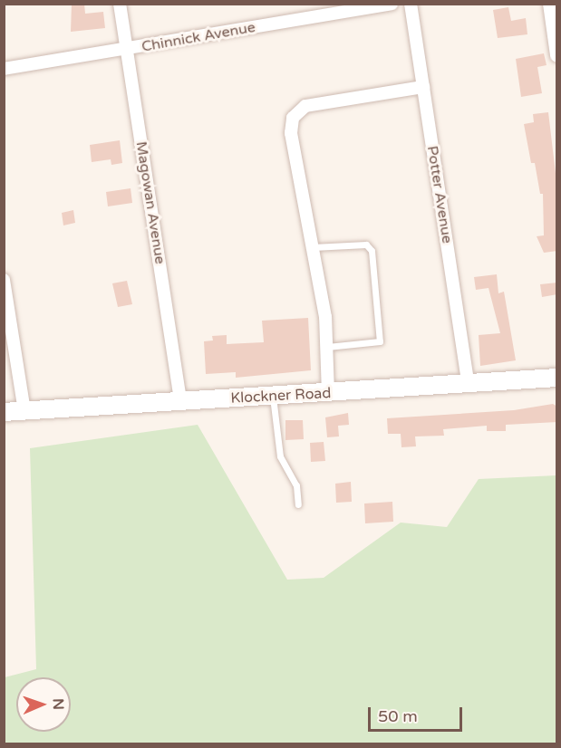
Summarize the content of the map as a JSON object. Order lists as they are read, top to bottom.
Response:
{
  "streets": {
    "main road": ["Klockner Road"],
    "street": ["Chinnick Avenue", "Potter Avenue", "Magowan Avenue"]
  },
  "crossings": [
    ["Chinnick Avenue", "Magowan Avenue"],
    ["Potter Avenue", "Klockner Road"],
    ["Magowan Avenue", "Klockner Road"]
  ],
  "scale_bar": "50 m",
  "north": "right"
}
